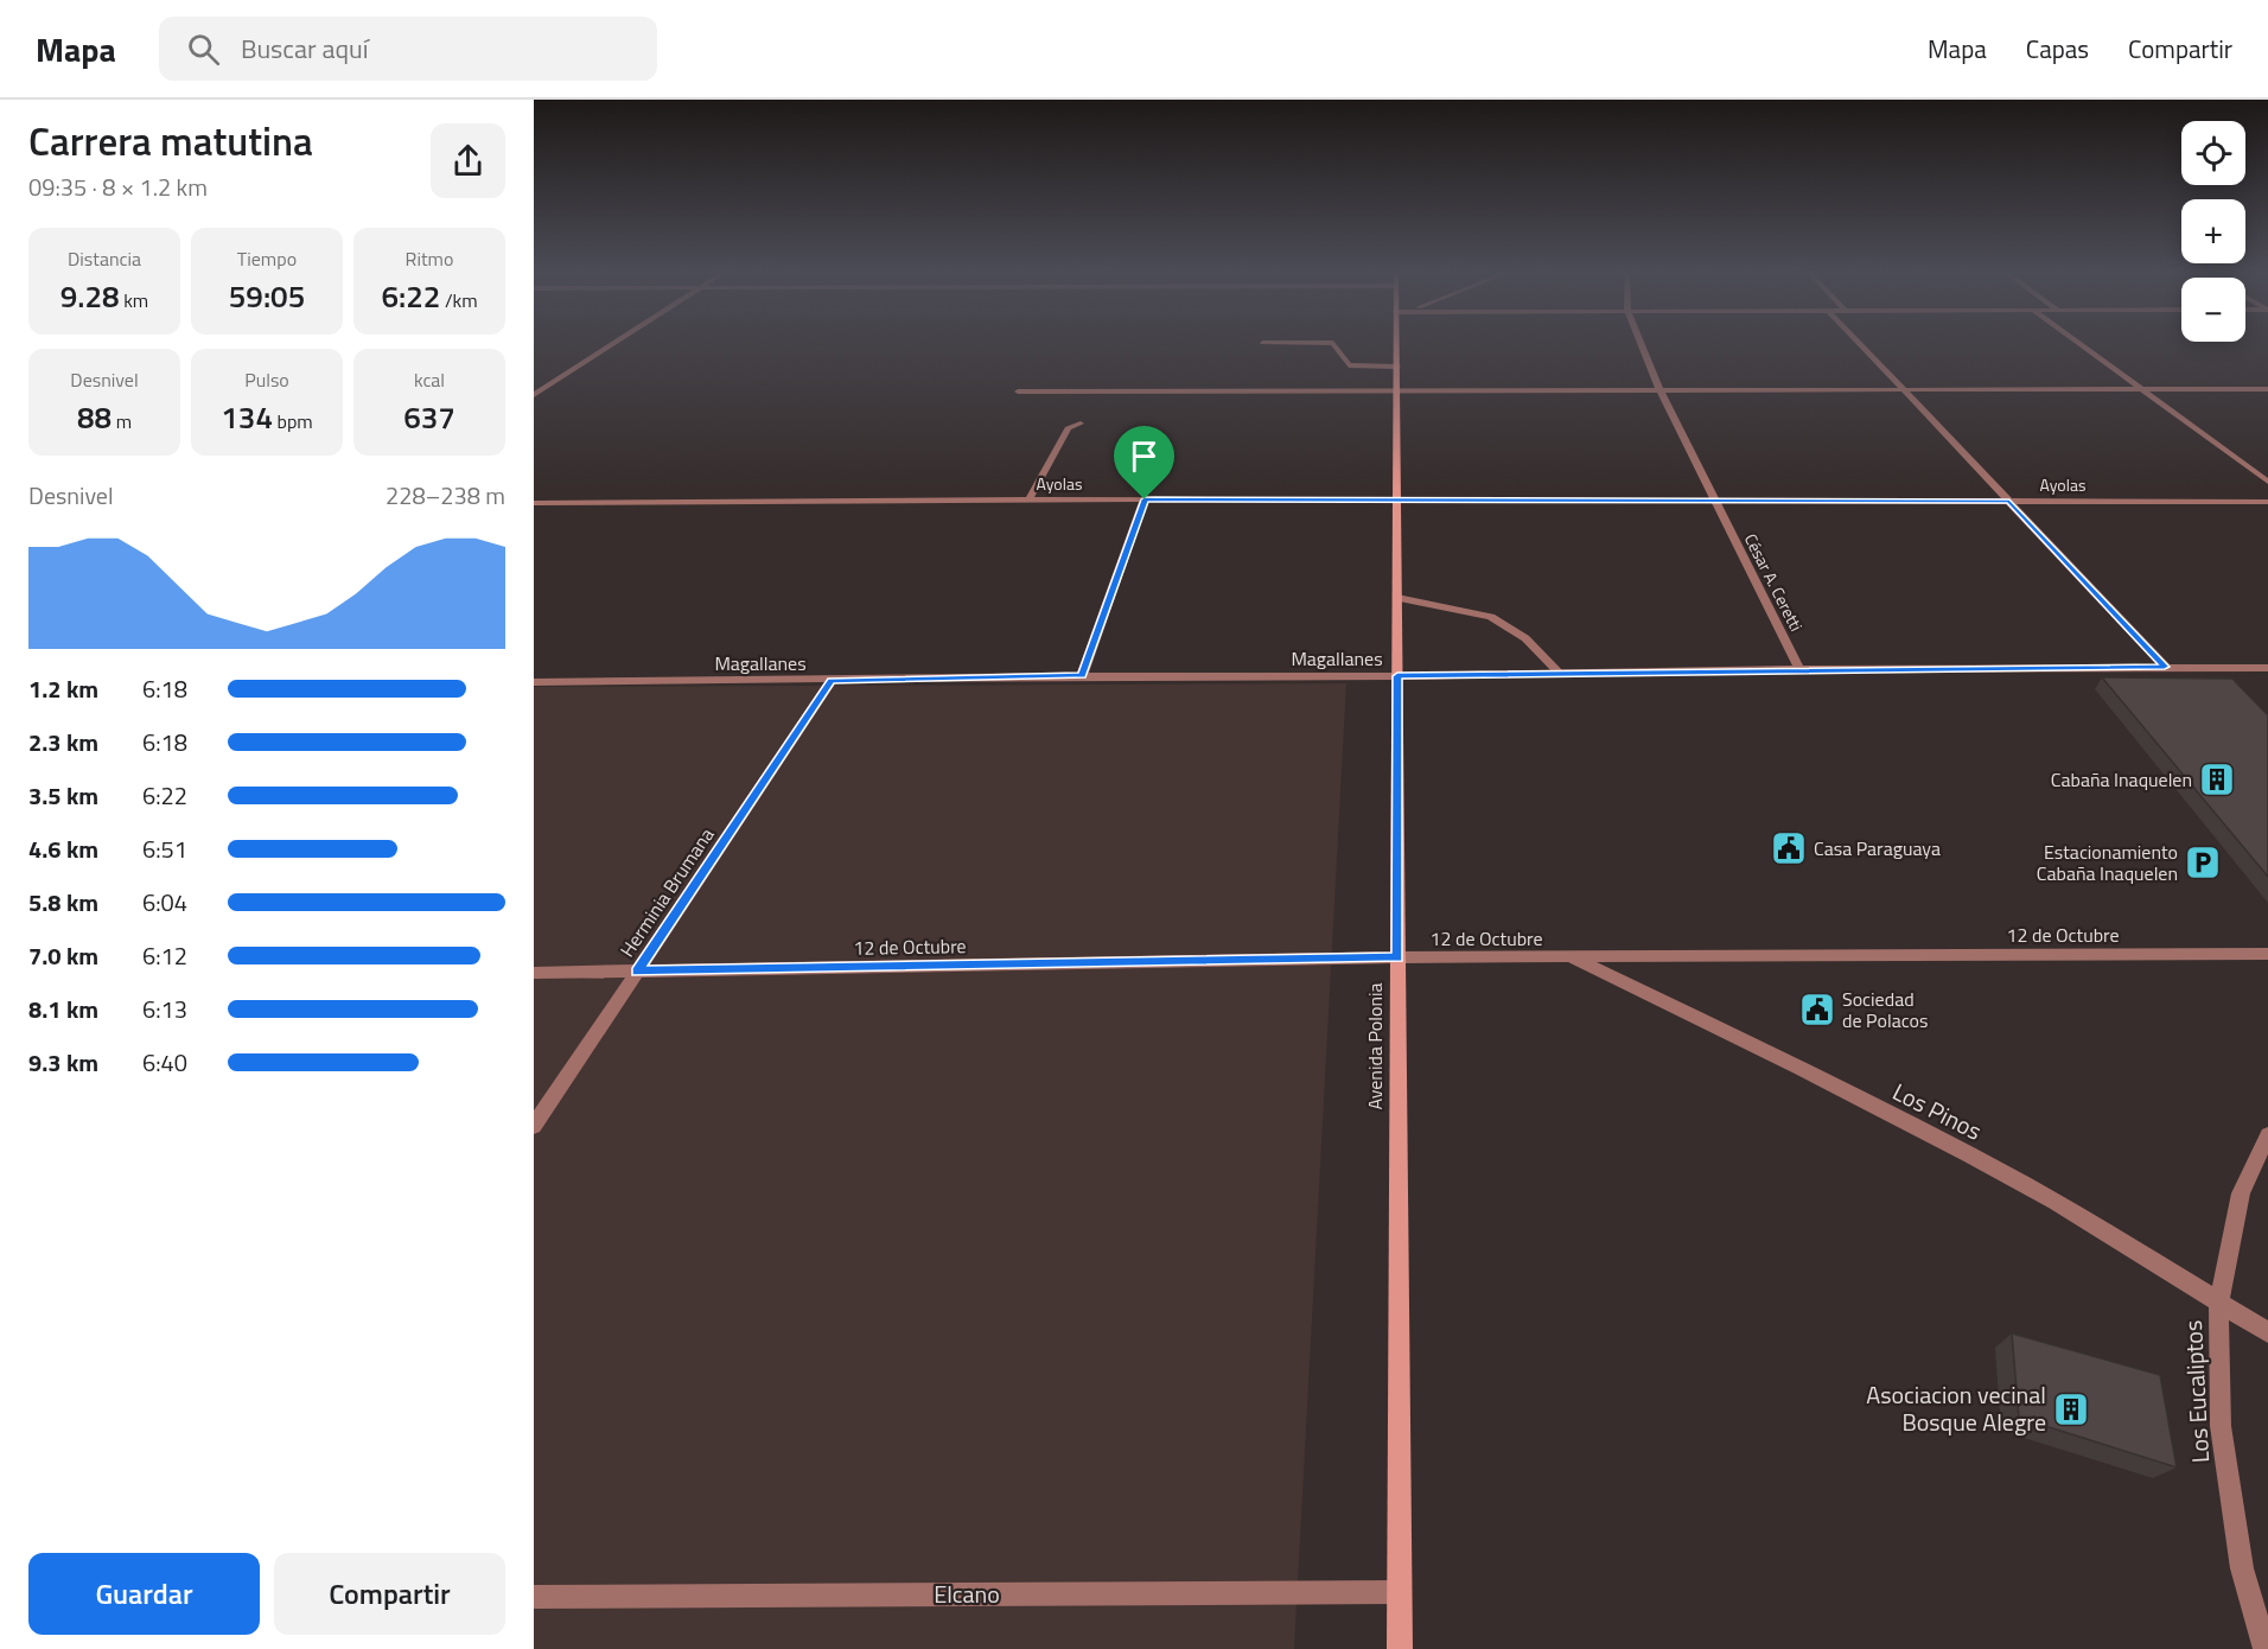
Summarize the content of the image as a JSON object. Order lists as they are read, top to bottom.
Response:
{
  "streets": {
    "main road": ["Avenida Polonia"],
    "street": [
      "Ayolas",
      "César A. Ceretti",
      "Magallanes",
      "Herminia Brumana",
      "12 de Octubre",
      "Los Pinos",
      "Los Eucaliptos",
      "Elcano"
    ]
  },
  "crossings": [
    ["Ayolas", "César A. Ceretti"],
    ["Ayolas", "Avenida Polonia"],
    ["César A. Ceretti", "Magallanes"],
    ["Magallanes", "Herminia Brumana"],
    ["Magallanes", "Avenida Polonia"],
    ["Herminia Brumana", "12 de Octubre"],
    ["12 de Octubre", "Avenida Polonia"],
    ["12 de Octubre", "Los Pinos"],
    ["Avenida Polonia", "Elcano"],
    ["Los Pinos", "Los Eucaliptos"]
  ],
  "places": {
    "building": ["Cabaña Inaquelen", "Asociacion vecinal Bosque Alegre"],
    "public building": ["Casa Paraguaya", "Sociedad de Polacos"],
    "parking": ["Estacionamiento Cabaña Inaquelen"]
  },
  "page": {
    "header": "Mapa",
    "search": "Buscar aquí",
    "nav": ["Mapa", "Capas", "Compartir"],
    "heading": ["Carrera matutina", "09:35 · 8 × 1.2 km"],
    "map_buttons": ["+", "−"],
    "stats": [
      ["Distancia", "9.28 km"],
      ["Tiempo", "59:05"],
      ["Ritmo", "6:22 /km"],
      ["Desnivel", "88 m"],
      ["Pulso", "134 bpm"],
      ["kcal", "637"]
    ],
    "chart": ["Desnivel", "228–238 m"],
    "list": [
      {
        "name": "1.2 km",
        "note": "6:18"
      },
      {
        "name": "2.3 km",
        "note": "6:18"
      },
      {
        "name": "3.5 km",
        "note": "6:22"
      },
      {
        "name": "4.6 km",
        "note": "6:51"
      },
      {
        "name": "5.8 km",
        "note": "6:04"
      },
      {
        "name": "7.0 km",
        "note": "6:12"
      },
      {
        "name": "8.1 km",
        "note": "6:13"
      },
      {
        "name": "9.3 km",
        "note": "6:40"
      }
    ],
    "buttons": ["Guardar", "Compartir"]
  }
}
